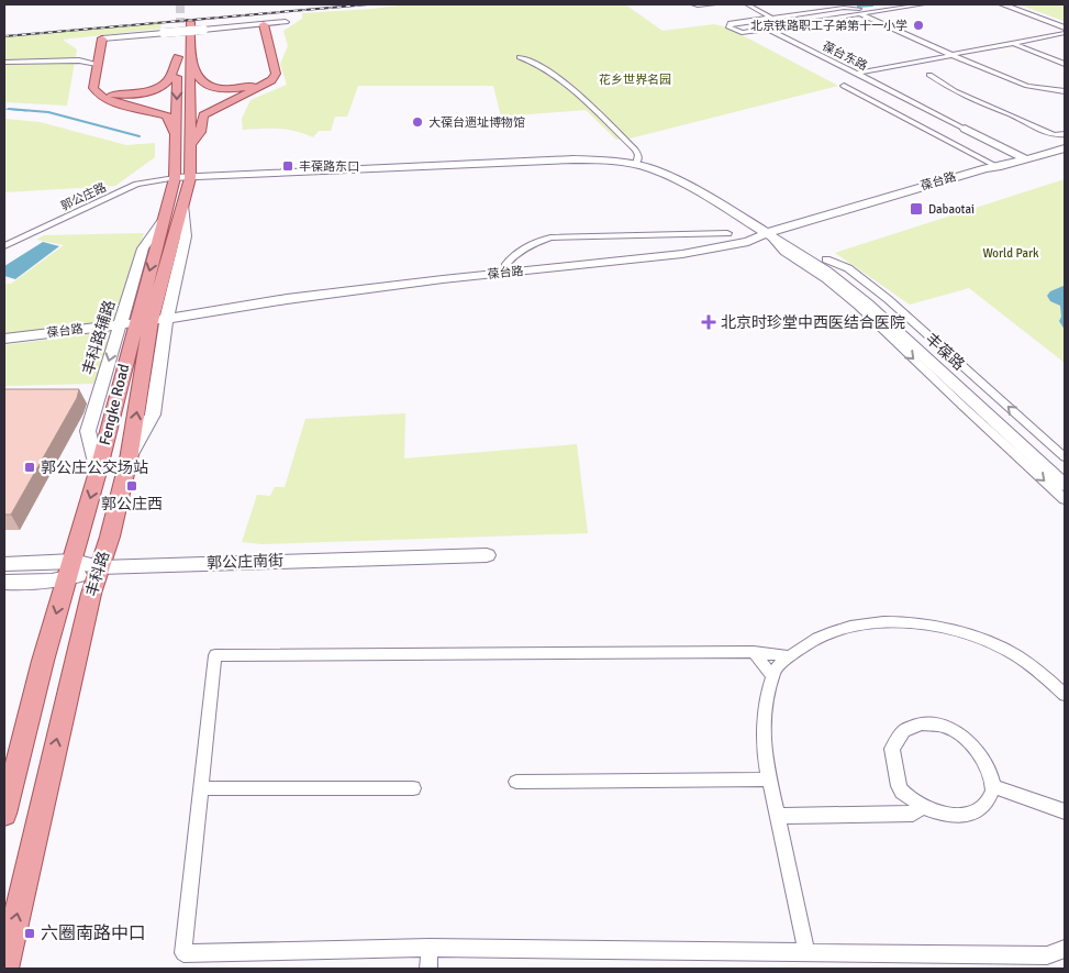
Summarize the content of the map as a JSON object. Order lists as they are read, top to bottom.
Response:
{
  "streets": {
    "main road": ["Fengke Road", "丰科路"],
    "street": [
      "葆台东路",
      "葆台路",
      "郭公庄路",
      "丰葆路",
      "郭公庄南街"
    ]
  },
  "crossings": [
    ["葆台路", "丰葆路"],
    ["葆台路", "Fengke Road"],
    ["葆台路", "丰科路"],
    ["郭公庄路", "Fengke Road"],
    ["郭公庄路", "丰科路"],
    ["Fengke Road", "郭公庄南街"],
    ["Fengke Road", "丰科路"],
    ["郭公庄南街", "丰科路"]
  ],
  "one_way": ["Fengke Road", "丰科路"],
  "parks": ["花乡世界名园", "World Park"],
  "places": {
    "other": ["北京铁路职工子弟第十一小学", "大葆台遗址博物馆"],
    "transit": [
      "丰葆路东口",
      "Dabaotai",
      "郭公庄公交场站",
      "郭公庄西",
      "六圈南路中口"
    ],
    "health": ["北京时珍堂中西医结合医院"]
  }
}
